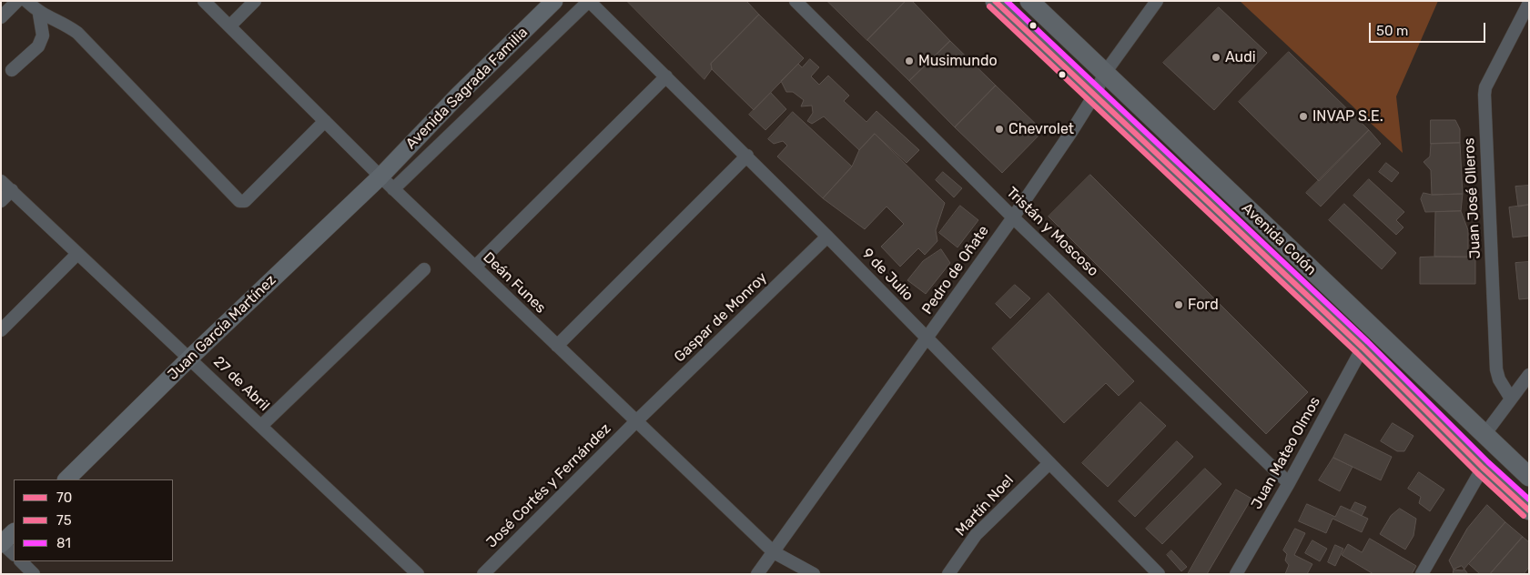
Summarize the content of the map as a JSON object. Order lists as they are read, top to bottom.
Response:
{
  "streets": {
    "main road": ["Avenida Sagrada Familia", "Avenida Colón", "Juan García Martínez"],
    "street": [
      "Juan José Olleros",
      "Tristán y Moscoso",
      "Pedro de Oñate",
      "9 de Julio",
      "Deán Funes",
      "Gaspar de Monroy",
      "27 de Abril",
      "Juan Mateo Olmos",
      "José Cortés y Fernández",
      "Martín Noel"
    ]
  },
  "crossings": [
    ["Avenida Sagrada Familia", "Deán Funes"],
    ["Avenida Sagrada Familia", "Juan García Martínez"],
    ["Tristán y Moscoso", "Pedro de Oñate"],
    ["Tristán y Moscoso", "Juan Mateo Olmos"],
    ["Avenida Colón", "Pedro de Oñate"],
    ["Avenida Colón", "Juan Mateo Olmos"],
    ["Pedro de Oñate", "9 de Julio"],
    ["Pedro de Oñate", "Deán Funes"],
    ["9 de Julio", "Gaspar de Monroy"],
    ["9 de Julio", "Martín Noel"],
    ["Deán Funes", "Gaspar de Monroy"],
    ["Deán Funes", "Juan García Martínez"],
    ["Deán Funes", "José Cortés y Fernández"],
    ["Gaspar de Monroy", "José Cortés y Fernández"],
    ["Juan García Martínez", "27 de Abril"]
  ],
  "places": [
    "Audi",
    "Musimundo",
    "INVAP S.E.",
    "Chevrolet",
    "Ford"
  ],
  "lines": ["transit line 70", "transit line 81", "transit line 75"],
  "legend": ["70", "75", "81"],
  "scale_bar": "50 m"
}
